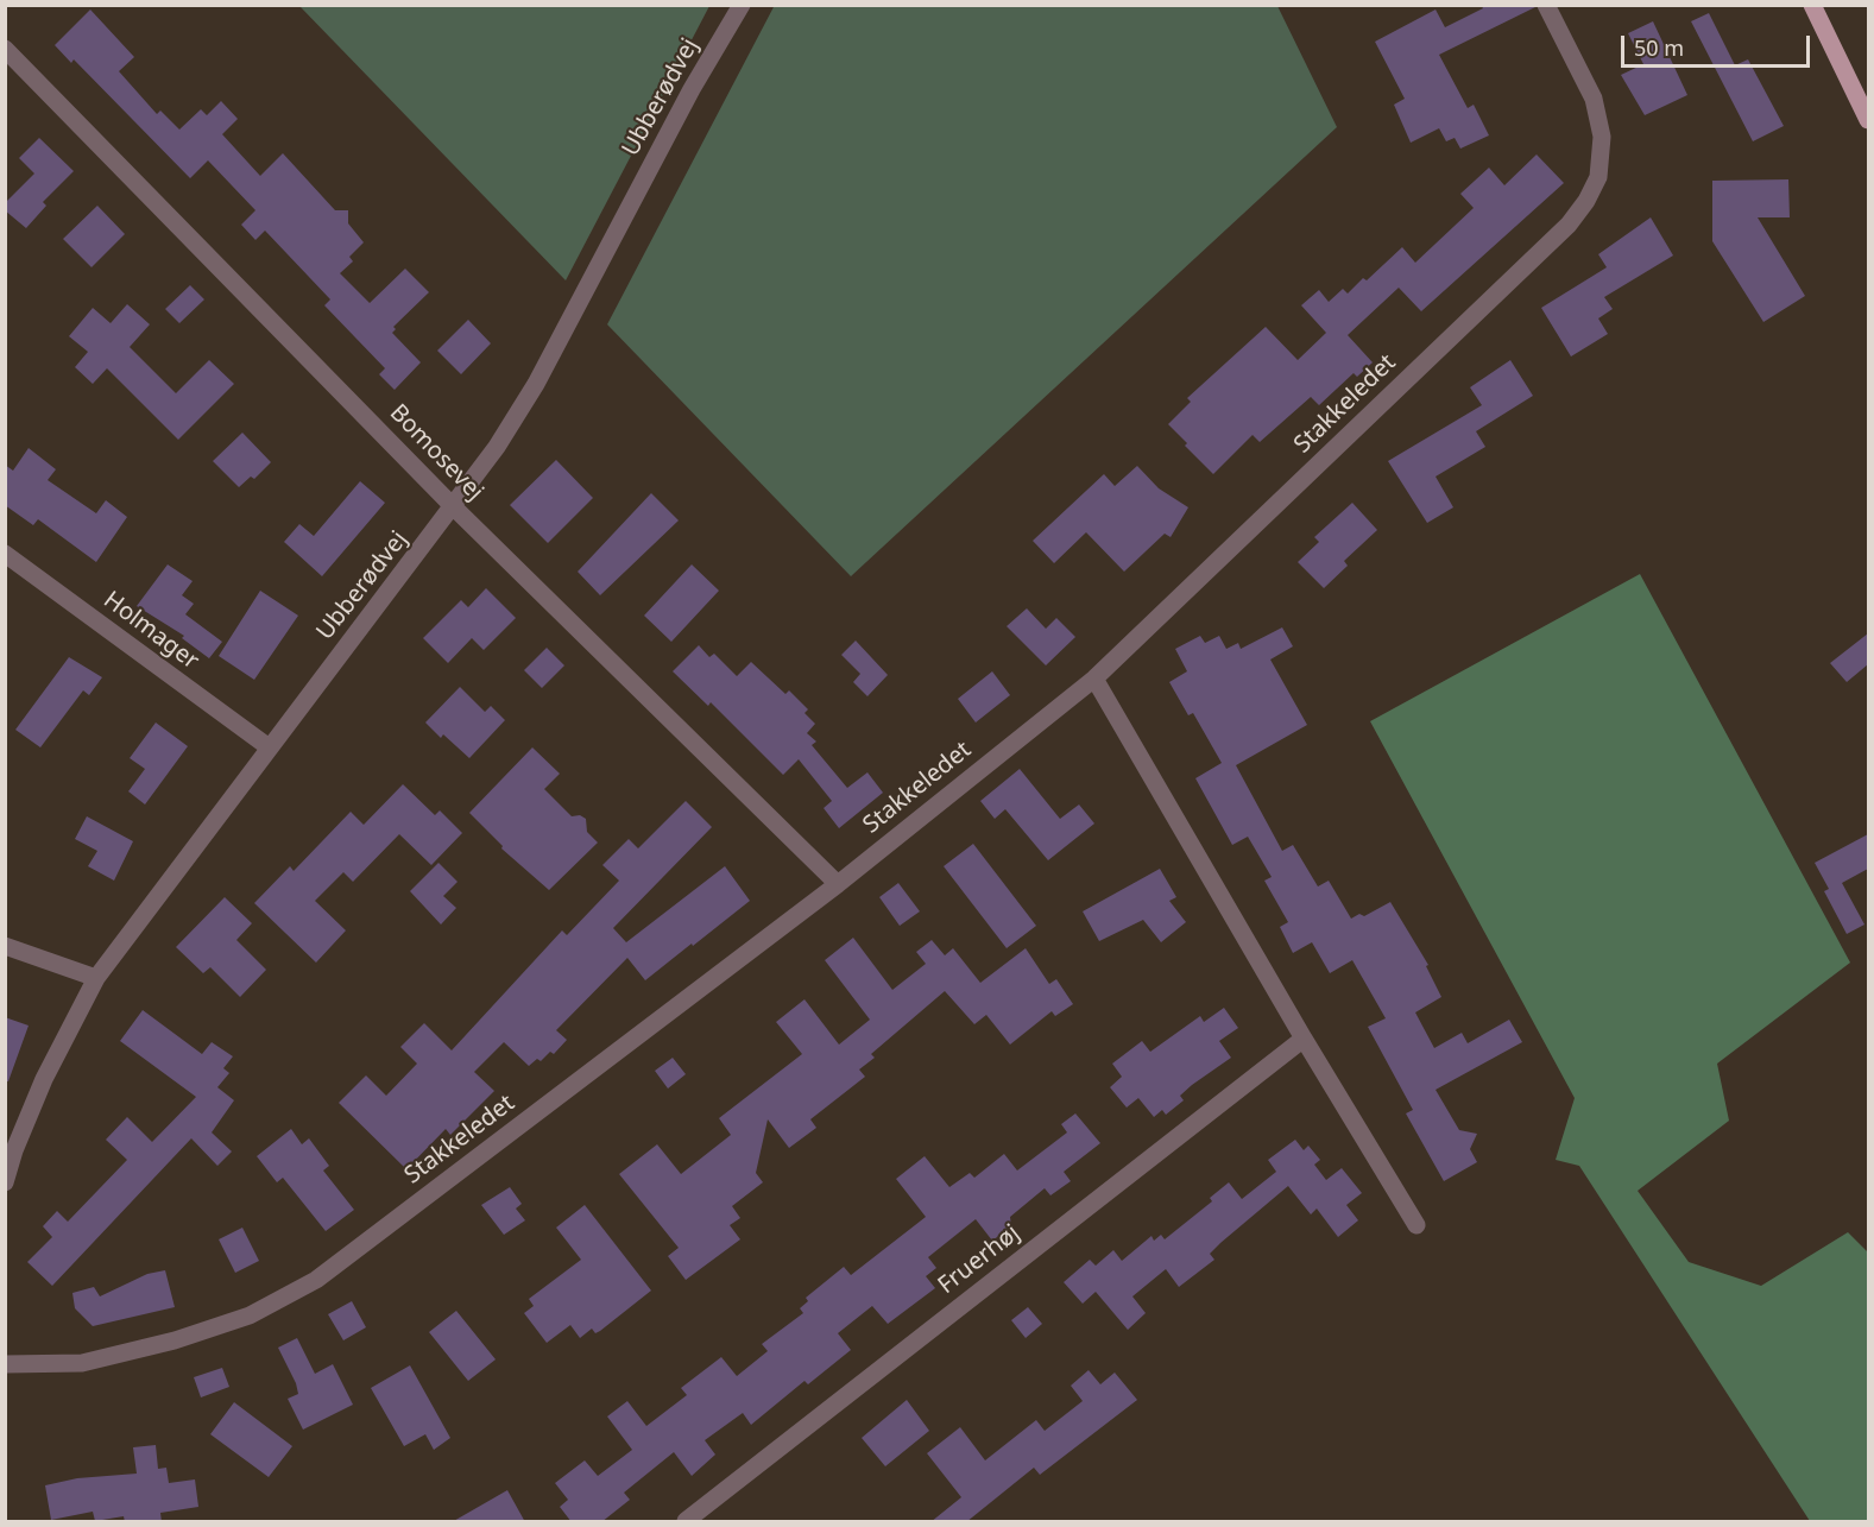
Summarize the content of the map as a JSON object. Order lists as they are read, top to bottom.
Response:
{
  "streets": {
    "street": [
      "Ubberødvej",
      "Stakkeledet",
      "Bomosevej",
      "Holmager",
      "Fruerhøj"
    ]
  },
  "crossings": [
    ["Ubberødvej", "Bomosevej"],
    ["Ubberødvej", "Holmager"],
    ["Stakkeledet", "Bomosevej"]
  ],
  "scale_bar": "50 m"
}
